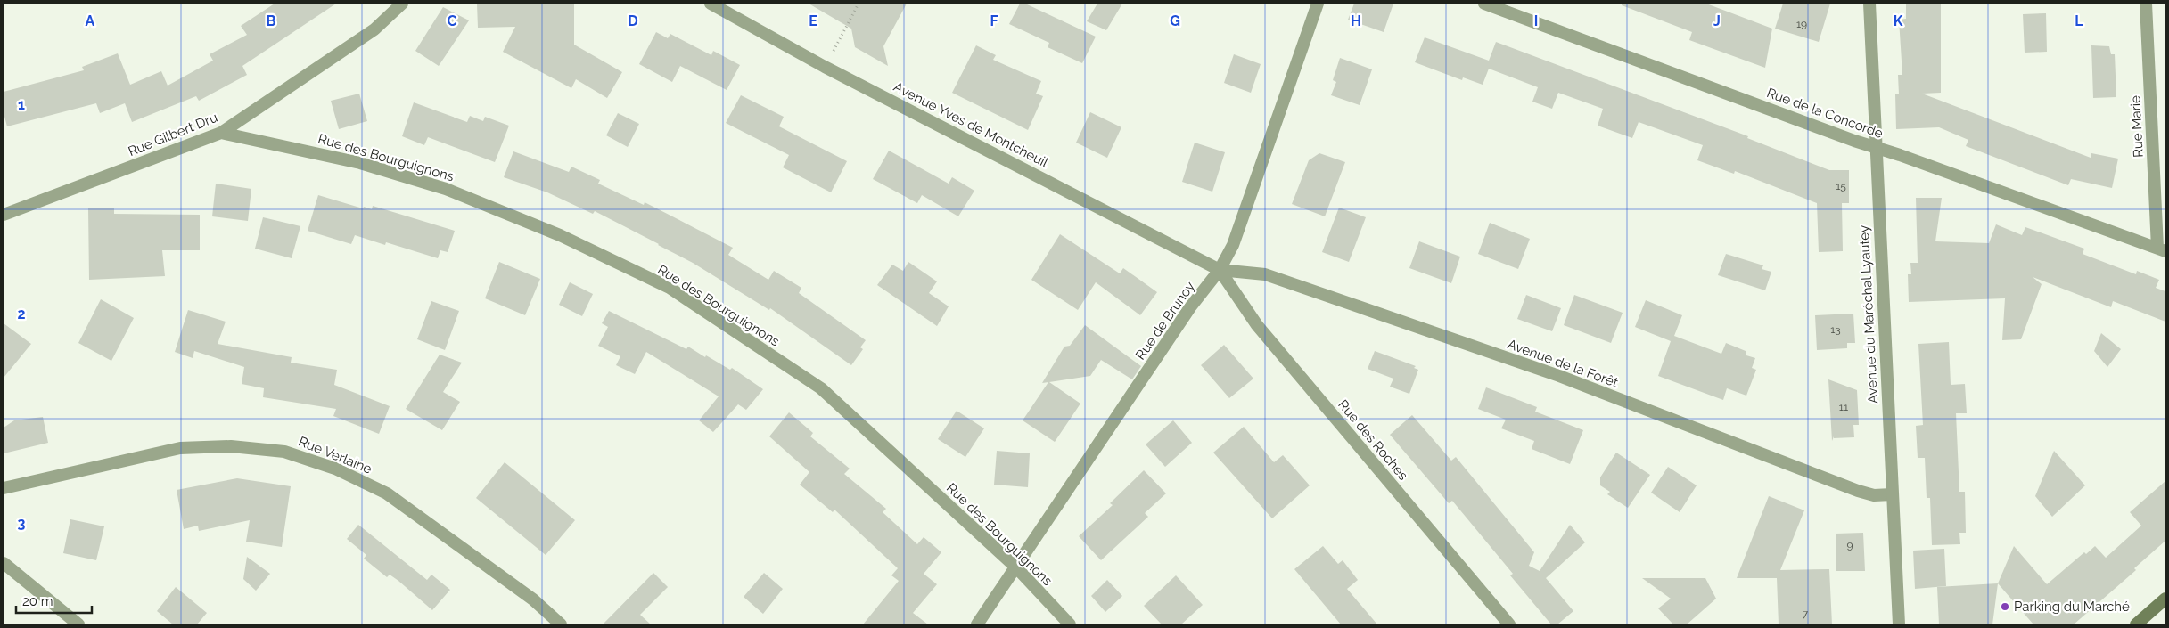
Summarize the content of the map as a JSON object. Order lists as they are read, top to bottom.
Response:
{
  "streets": {
    "street": [
      "Rue de la Concorde",
      "Avenue Yves de Montcheuil",
      "Rue Marie",
      "Rue Gilbert Dru",
      "Rue des Bourguignons",
      "Avenue du Maréchal Lyautey",
      "Rue de Brunoy",
      "Avenue de la Forêt",
      "Rue des Roches",
      "Rue Verlaine"
    ]
  },
  "crossings": [
    ["Rue de la Concorde", "Rue Marie"],
    ["Rue de la Concorde", "Avenue du Maréchal Lyautey"],
    ["Avenue Yves de Montcheuil", "Rue de Brunoy"],
    ["Avenue Yves de Montcheuil", "Avenue de la Forêt"],
    ["Avenue Yves de Montcheuil", "Rue des Roches"],
    ["Rue Gilbert Dru", "Rue des Bourguignons"],
    ["Rue des Bourguignons", "Rue de Brunoy"],
    ["Avenue du Maréchal Lyautey", "Avenue de la Forêt"],
    ["Rue de Brunoy", "Avenue de la Forêt"],
    ["Rue de Brunoy", "Rue des Roches"],
    ["Avenue de la Forêt", "Rue des Roches"]
  ],
  "places": ["Parking du Marché"],
  "house_numbers": [
    "19",
    "15",
    "13",
    "11",
    "9",
    "7"
  ],
  "scale_bar": "20 m",
  "grid": {
    "columns": [
      "A",
      "B",
      "C",
      "D",
      "E",
      "F",
      "G",
      "H",
      "I",
      "J",
      "K",
      "L"
    ],
    "rows": ["1", "2", "3"]
  }
}
